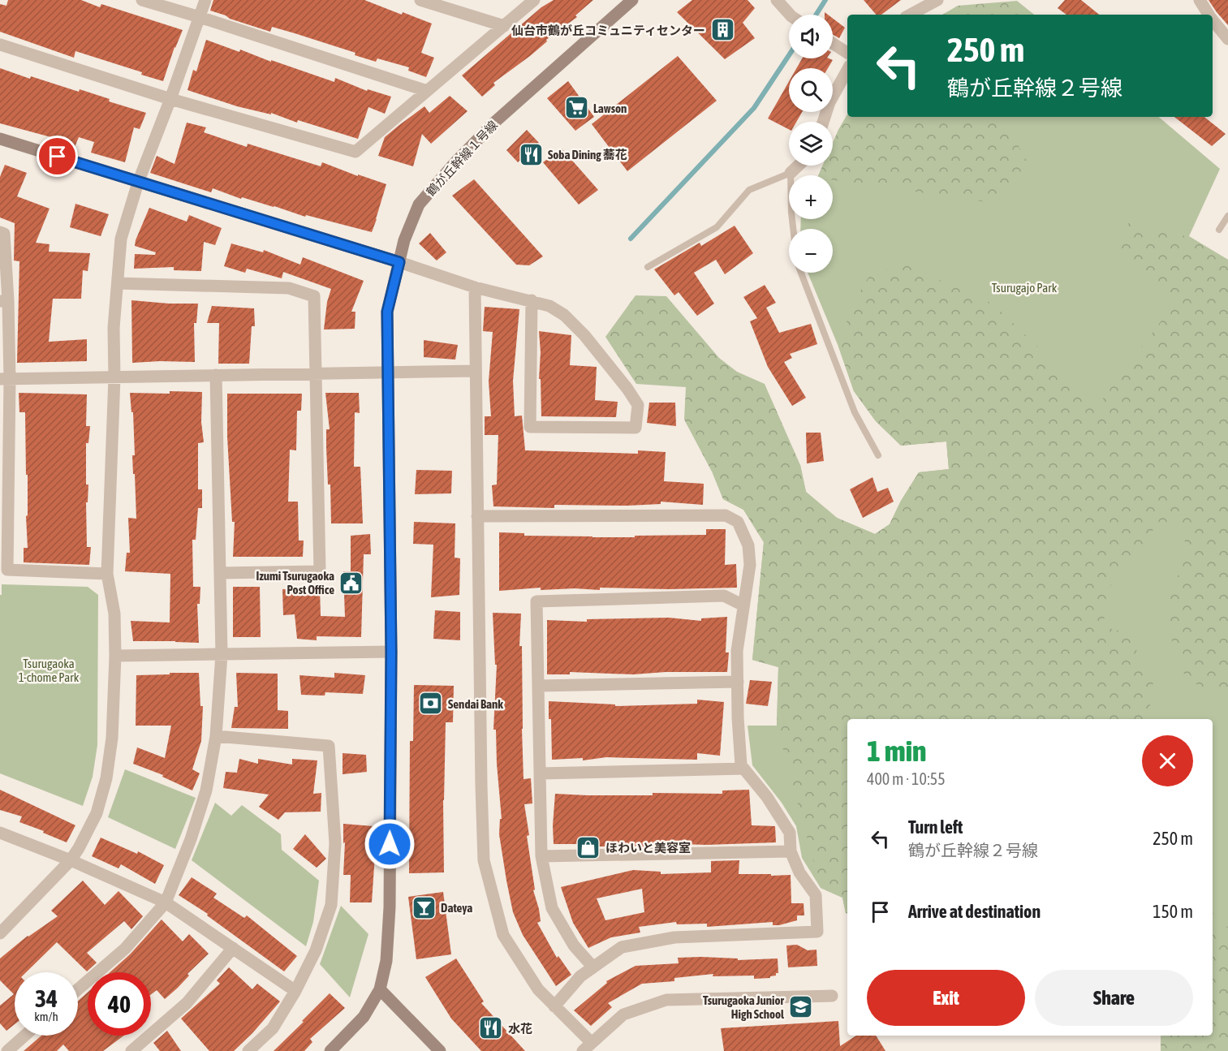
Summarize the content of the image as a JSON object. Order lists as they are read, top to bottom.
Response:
{
  "streets": {
    "street": ["鶴が丘幹線１号線"]
  },
  "parks": ["Tsurugajo Park", "Tsurugaoka 1-chome Park"],
  "places": {
    "building": ["仙台市鶴が丘コミュニティセンター"],
    "supermarket": ["Lawson"],
    "restaurant": ["Soba Dining 蕎花", "水花"],
    "public building": ["Izumi Tsurugaoka Post Office"],
    "bank": ["Sendai Bank"],
    "shop": ["ほわいと美容室"],
    "bar": ["Dateya"],
    "school or university": ["Tsurugaoka Junior High School"]
  },
  "page": {
    "map_buttons": ["+", "−"],
    "turn": ["250 m", "鶴が丘幹線２号線"],
    "heading": ["1 min", "400 m · 10:55"],
    "list": [
      {
        "name": "Turn left",
        "note": "鶴が丘幹線２号線",
        "value": "250 m"
      },
      {
        "name": "Arrive at destination",
        "value": "150 m"
      }
    ],
    "buttons": ["Exit", "Share"],
    "speed": "34 km/h",
    "limit": "40"
  }
}
